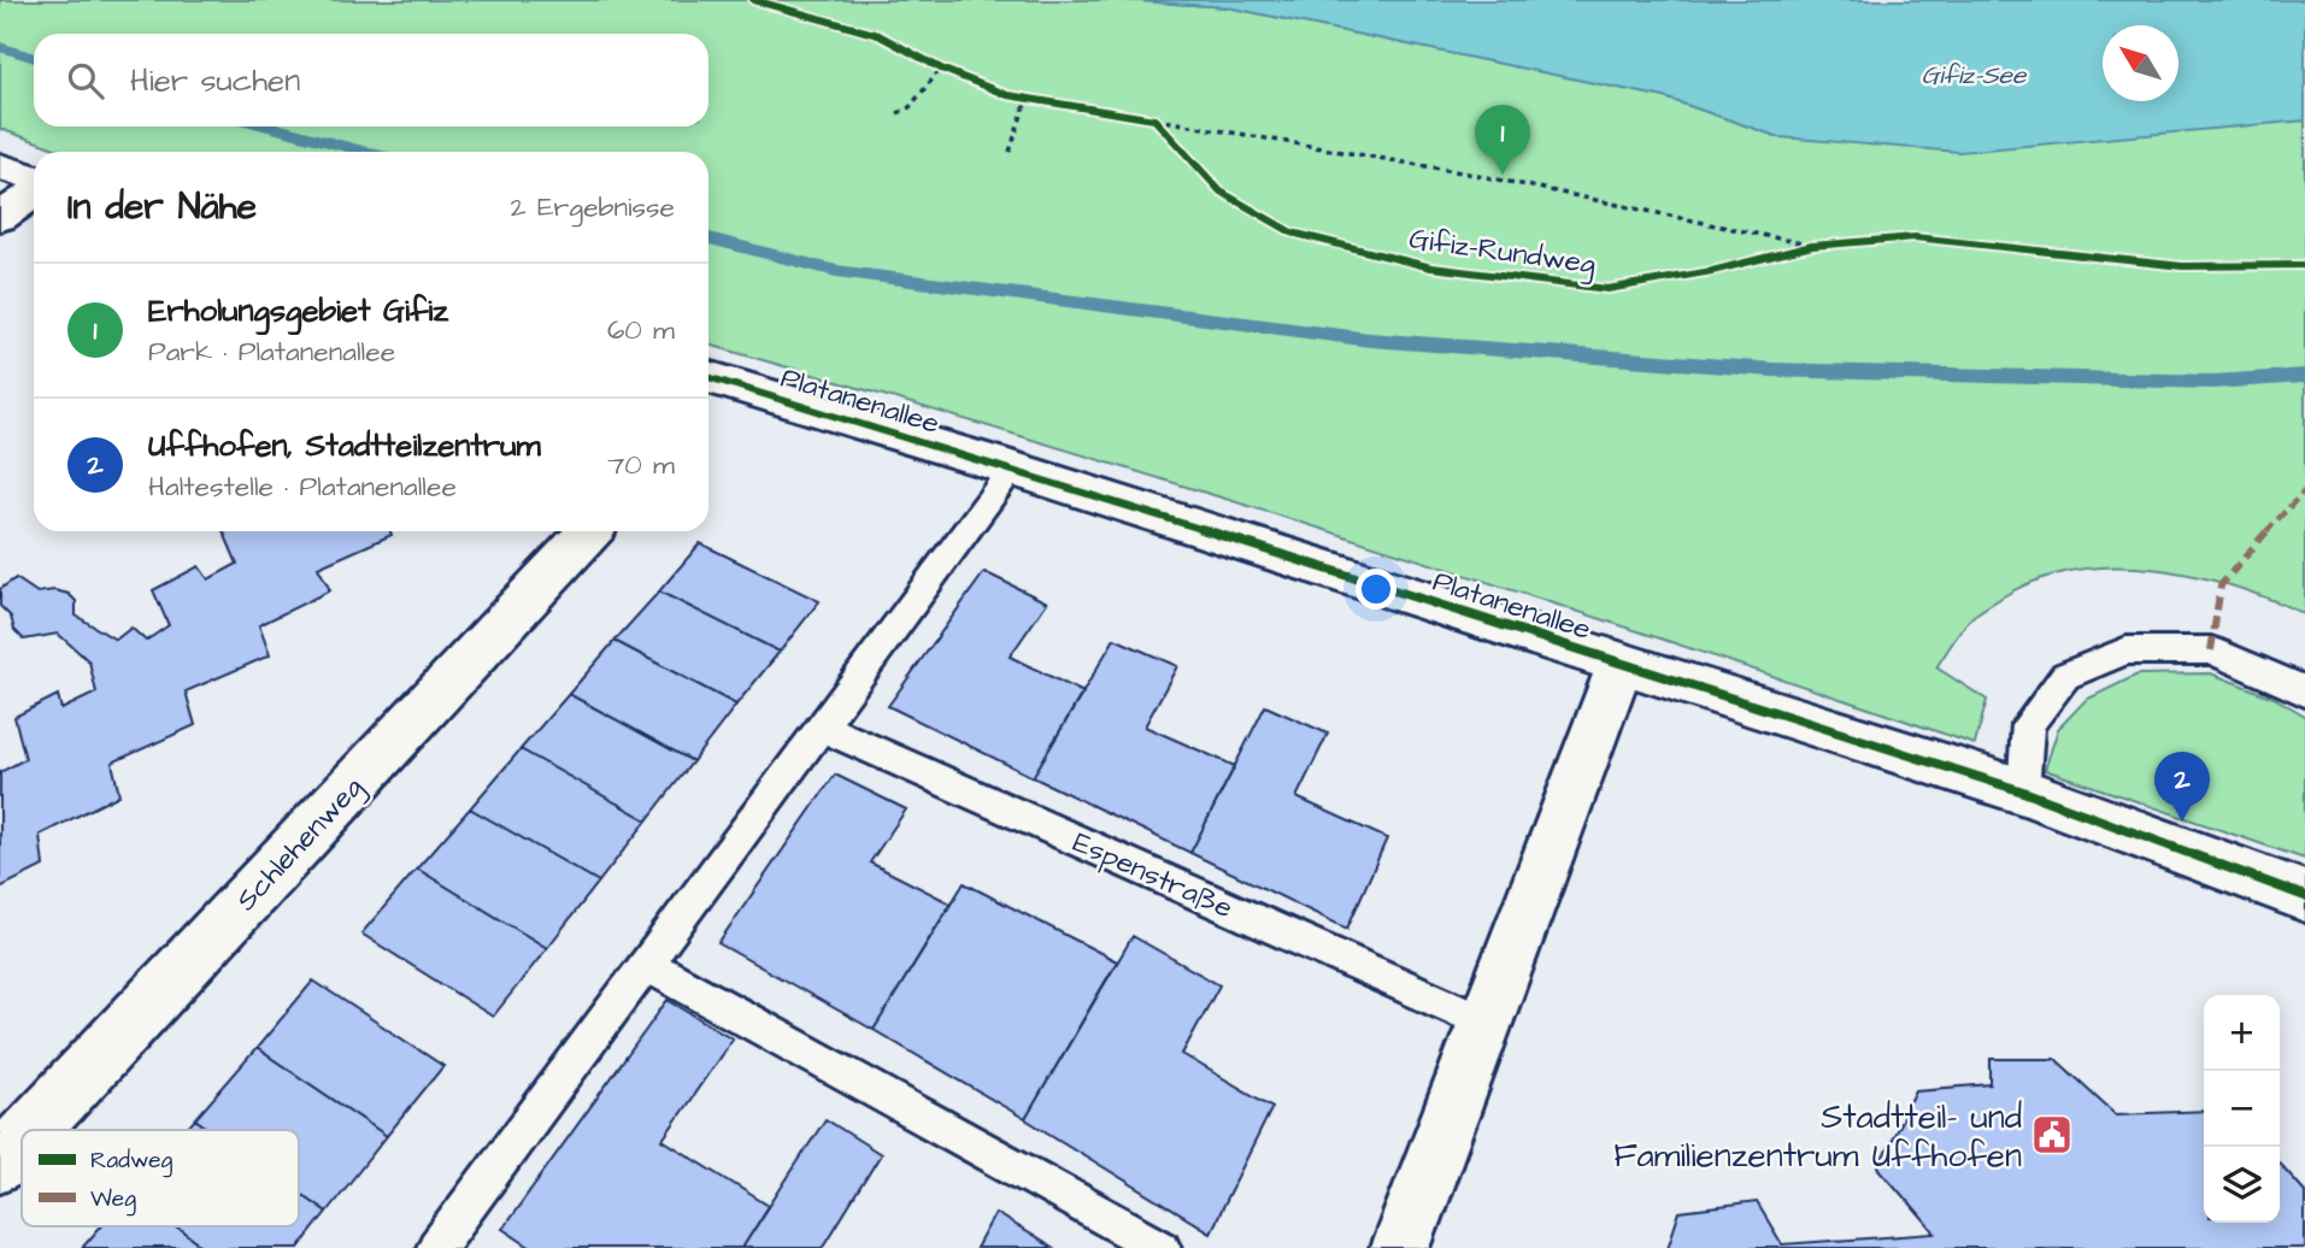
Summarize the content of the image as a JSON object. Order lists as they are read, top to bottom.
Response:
{
  "streets": {
    "street": ["Platanenallee", "Schlehenweg"],
    "lane": ["Espenstraße"],
    "cycle path": ["Gifiz-Rundweg"]
  },
  "water": ["Gifiz-See"],
  "places": {
    "public building": ["Stadtteil- und Familienzentrum Uffhofen"]
  },
  "legend": ["Radweg", "Weg"],
  "north": "top left",
  "page": {
    "search": "Hier suchen",
    "pins": ["1", "2"],
    "heading": ["In der Nähe", "2 Ergebnisse"],
    "list": [
      {
        "mark": "1",
        "name": "Erholungsgebiet Gifiz",
        "note": "Park · Platanenallee",
        "value": "60 m"
      },
      {
        "mark": "2",
        "name": "Uffhofen, Stadtteilzentrum",
        "note": "Haltestelle · Platanenallee",
        "value": "70 m"
      }
    ],
    "map_buttons": ["+", "−"]
  }
}
